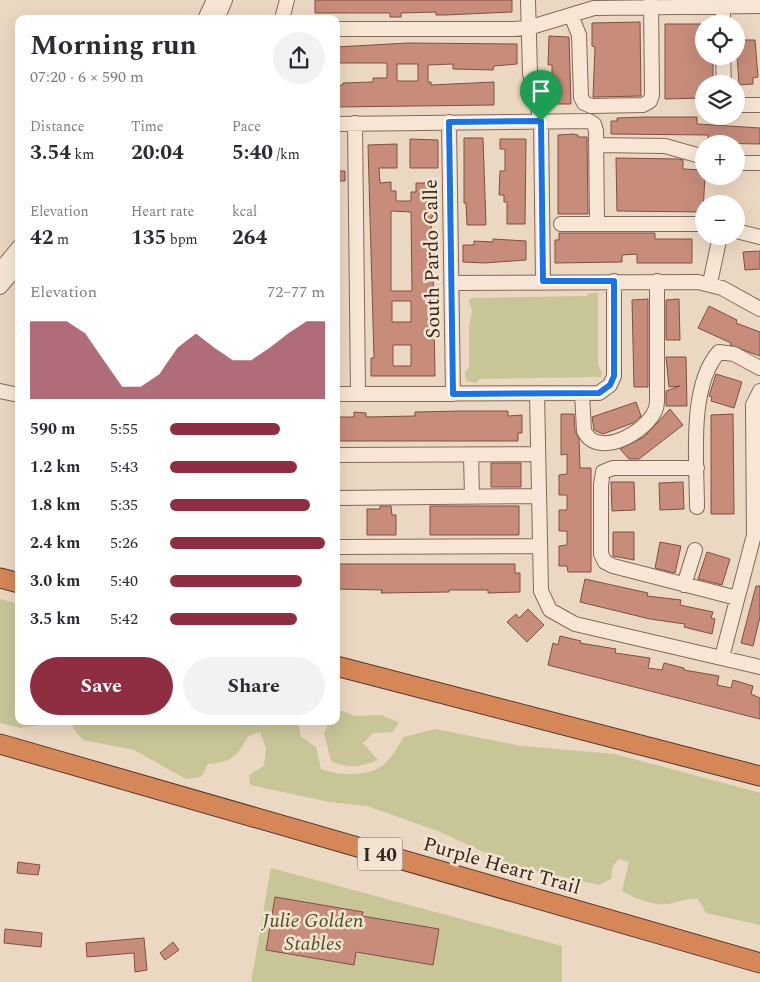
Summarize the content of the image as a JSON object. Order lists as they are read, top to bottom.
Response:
{
  "streets": {
    "highway": ["I 40", "Purple Heart Trail"],
    "street": ["South Pardo Calle"]
  },
  "parks": ["Julie Golden Stables"],
  "page": {
    "map_buttons": ["+", "−"],
    "heading": ["Morning run", "07:20 · 6 × 590 m"],
    "stats": [
      ["Distance", "3.54 km"],
      ["Time", "20:04"],
      ["Pace", "5:40 /km"],
      ["Elevation", "42 m"],
      ["Heart rate", "135 bpm"],
      ["kcal", "264"]
    ],
    "chart": ["Elevation", "72–77 m"],
    "list": [
      {
        "name": "590 m",
        "note": "5:55"
      },
      {
        "name": "1.2 km",
        "note": "5:43"
      },
      {
        "name": "1.8 km",
        "note": "5:35"
      },
      {
        "name": "2.4 km",
        "note": "5:26"
      },
      {
        "name": "3.0 km",
        "note": "5:40"
      },
      {
        "name": "3.5 km",
        "note": "5:42"
      }
    ],
    "buttons": ["Save", "Share"]
  }
}
